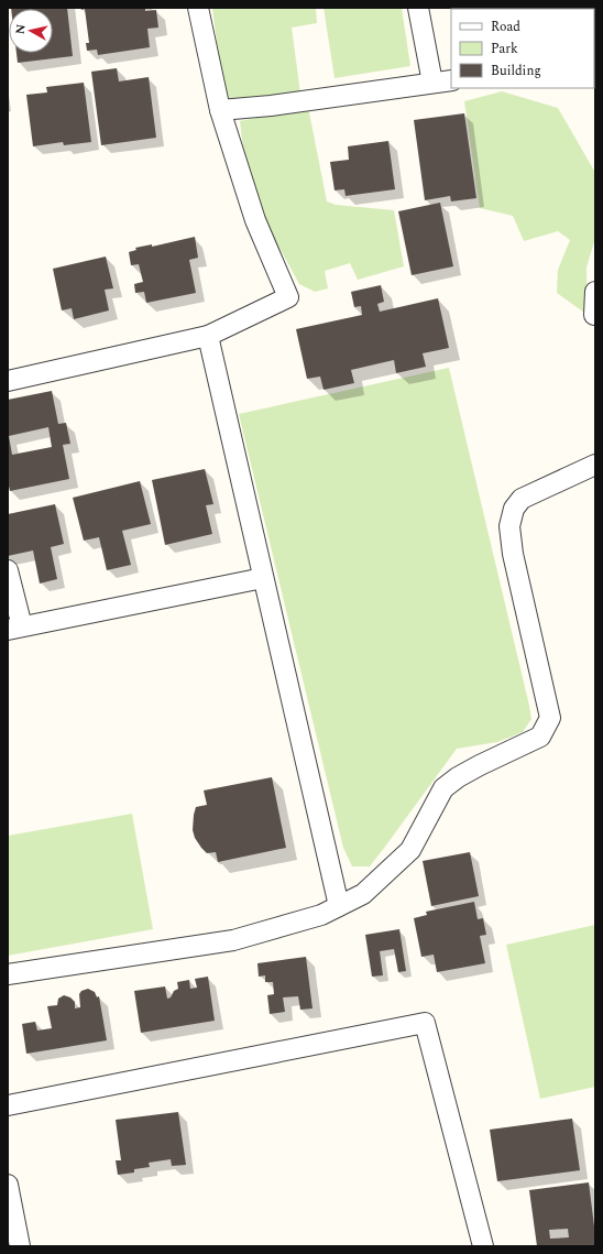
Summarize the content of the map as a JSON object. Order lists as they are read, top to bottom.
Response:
{
  "legend": ["Road", "Park", "Building"],
  "north": "left"
}
